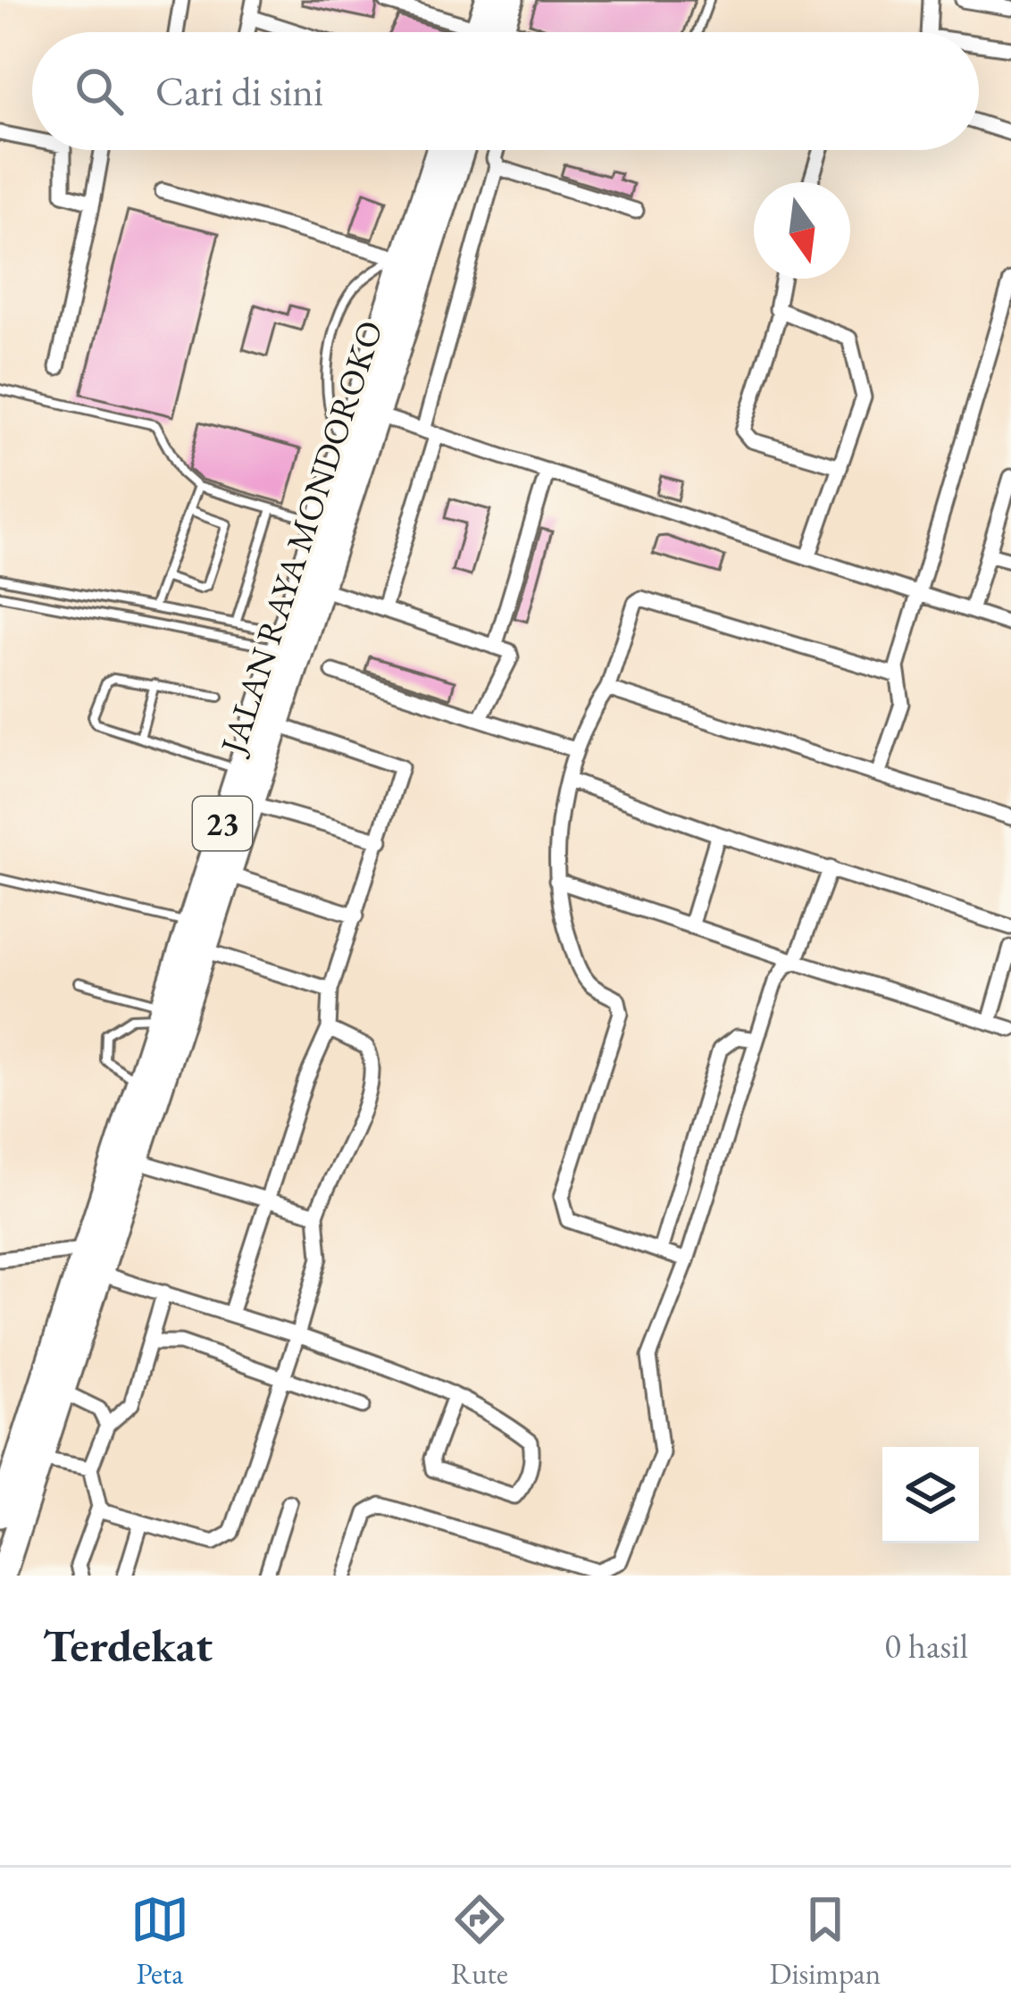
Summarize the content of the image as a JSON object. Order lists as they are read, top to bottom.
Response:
{
  "streets": {
    "highway": ["JALAN RAYA MONDOROKO", "23"]
  },
  "north": "bottom",
  "page": {
    "search": "Cari di sini",
    "heading": ["Terdekat", "0 hasil"],
    "nav": ["Peta", "Rute", "Disimpan"]
  }
}
